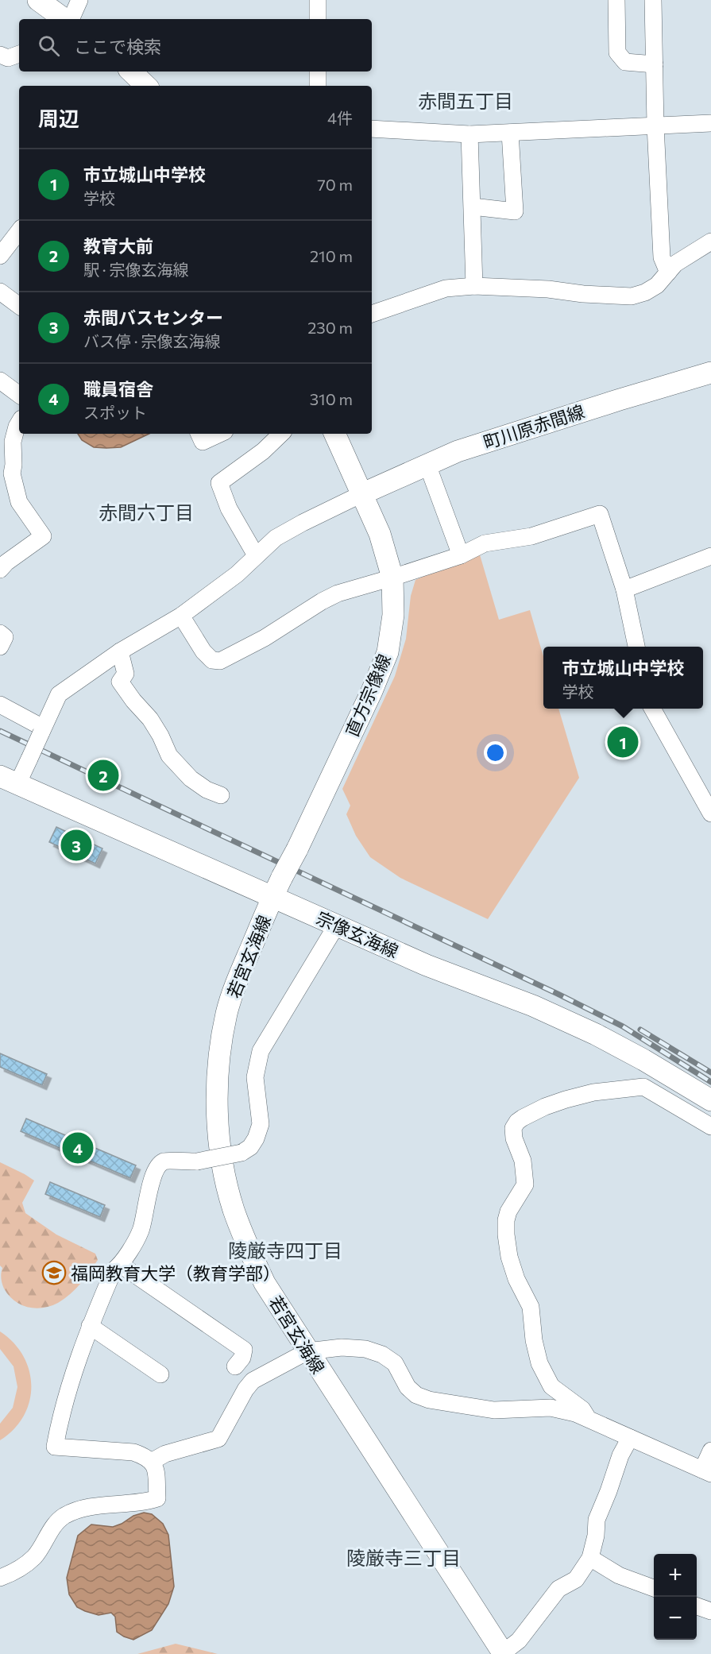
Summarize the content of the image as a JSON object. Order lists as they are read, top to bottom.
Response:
{
  "streets": {
    "main road": [
      "町川原赤間線",
      "直方宗像線",
      "宗像玄海線",
      "若宮玄海線"
    ]
  },
  "crossings": [
    ["町川原赤間線", "直方宗像線"],
    ["直方宗像線", "宗像玄海線"],
    ["直方宗像線", "若宮玄海線"],
    ["宗像玄海線", "若宮玄海線"]
  ],
  "districts": [
    "赤間五丁目",
    "赤間六丁目",
    "陵厳寺四丁目",
    "陵厳寺三丁目"
  ],
  "places": {
    "school or university": ["福岡教育大学（教育学部）"]
  },
  "page": {
    "search": "ここで検索",
    "heading": ["周辺", "4件"],
    "list": [
      {
        "mark": "1",
        "name": "市立城山中学校",
        "note": "学校",
        "value": "70 m"
      },
      {
        "mark": "2",
        "name": "教育大前",
        "note": "駅 · 宗像玄海線",
        "value": "210 m"
      },
      {
        "mark": "3",
        "name": "赤間バスセンター",
        "note": "バス停 · 宗像玄海線",
        "value": "230 m"
      },
      {
        "mark": "4",
        "name": "職員宿舎",
        "note": "スポット",
        "value": "310 m"
      }
    ],
    "popup": ["市立城山中学校", "学校"],
    "pins": [
      "1",
      "2",
      "3",
      "4"
    ],
    "map_buttons": ["+", "−"]
  }
}
